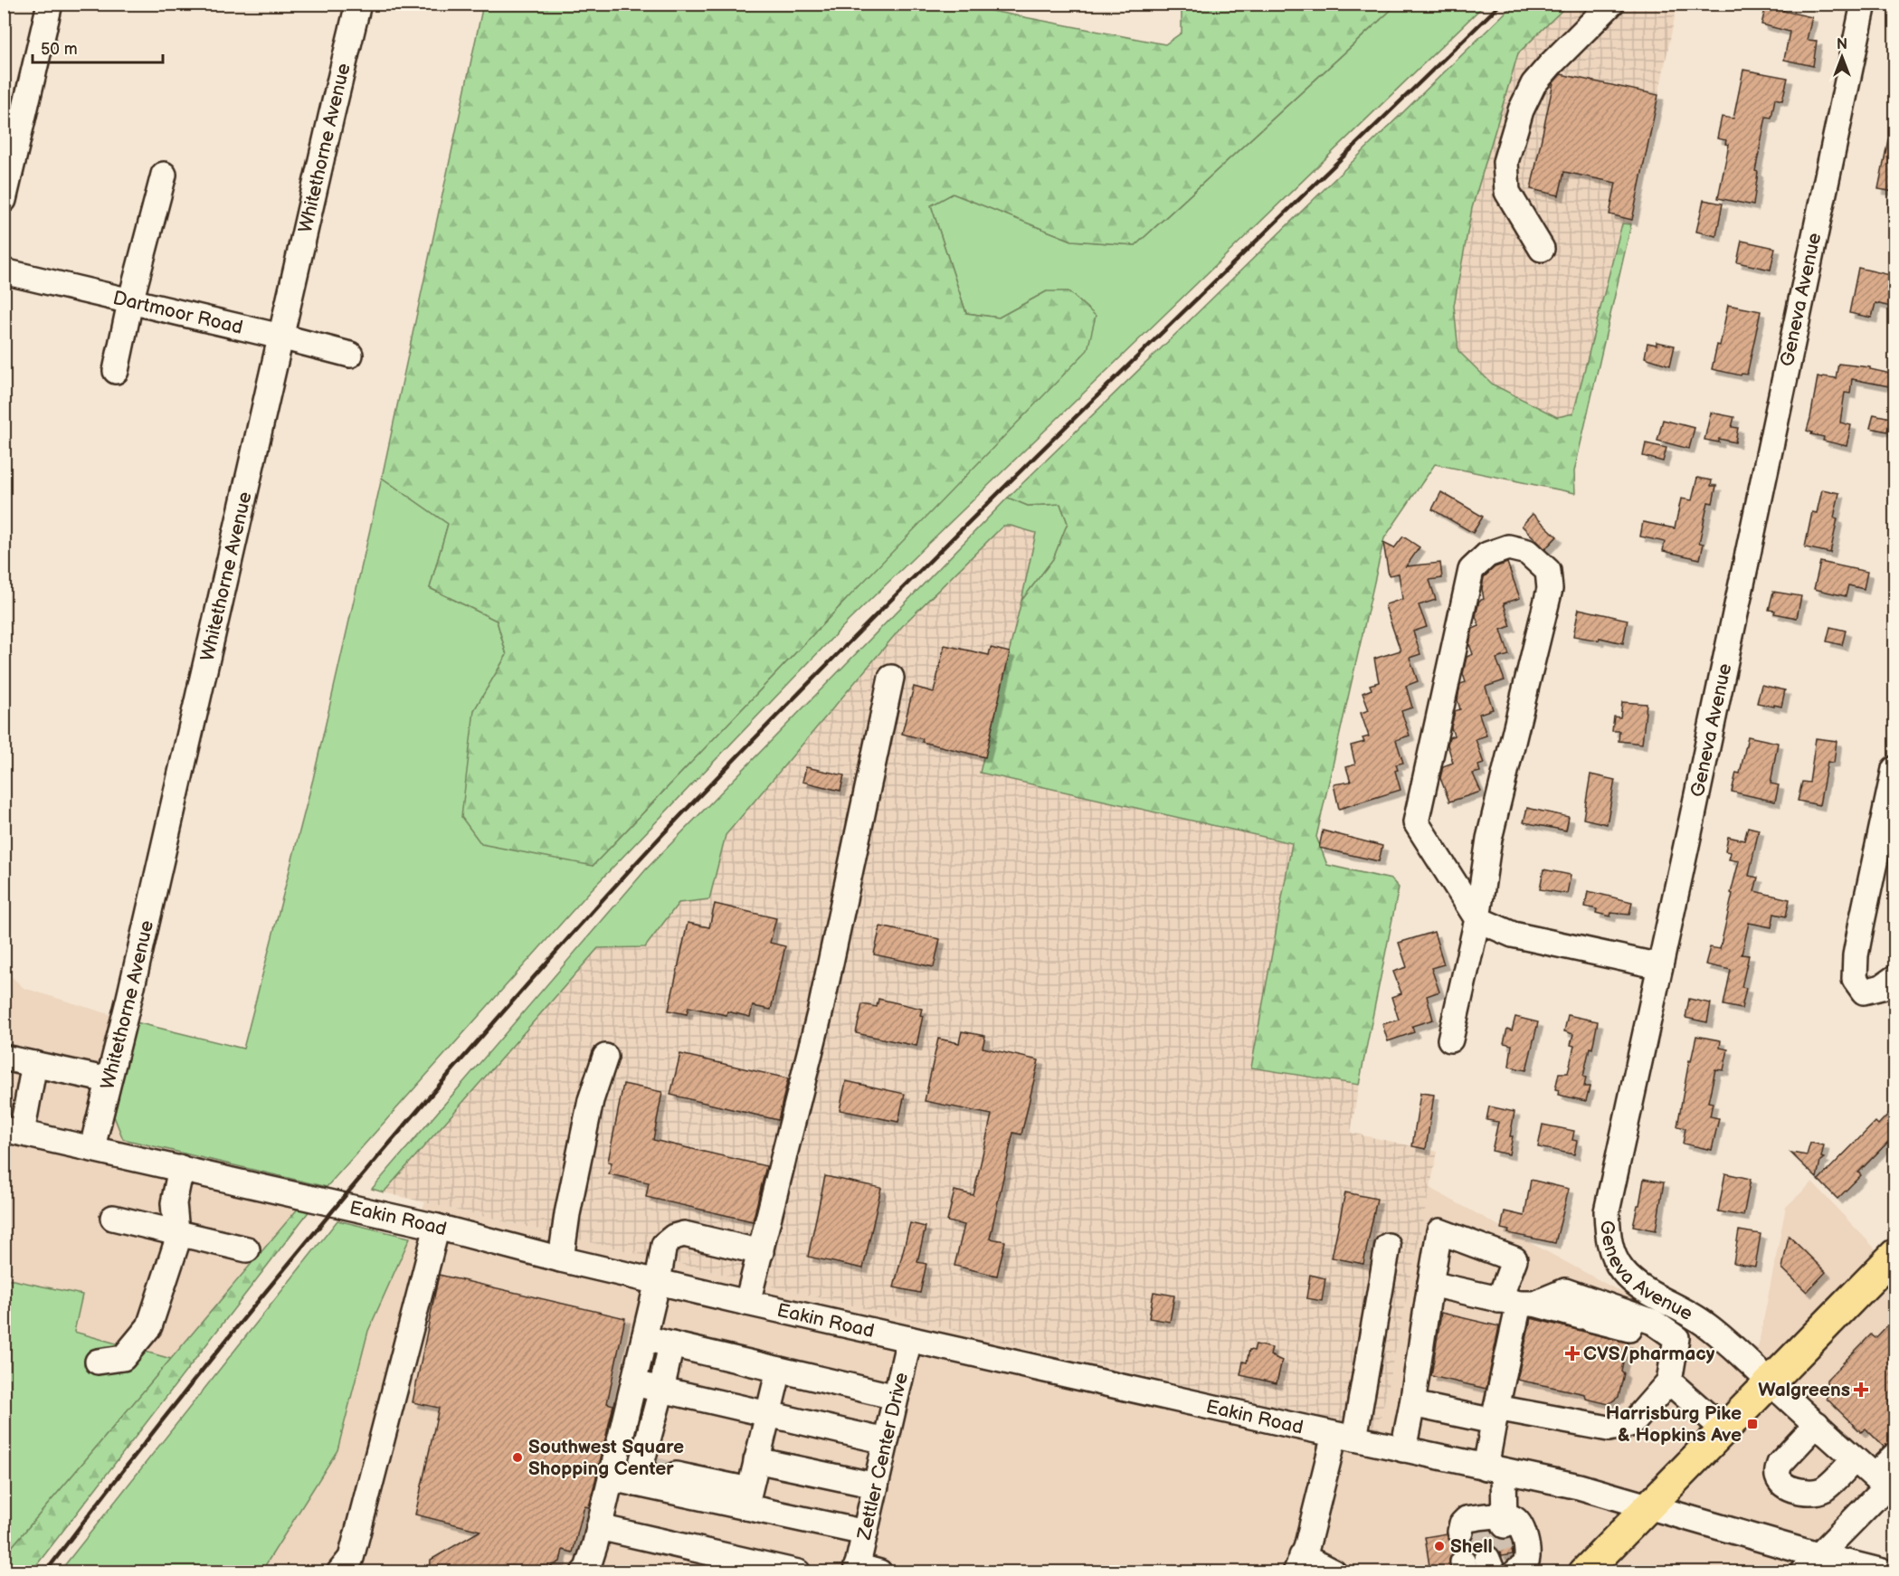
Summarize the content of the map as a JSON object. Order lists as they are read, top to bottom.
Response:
{
  "streets": {
    "street": [
      "Whitethorne Avenue",
      "Geneva Avenue",
      "Dartmoor Road",
      "Eakin Road",
      "Zettler Center Drive"
    ]
  },
  "crossings": [
    ["Whitethorne Avenue", "Dartmoor Road"],
    ["Whitethorne Avenue", "Eakin Road"],
    ["Eakin Road", "Zettler Center Drive"]
  ],
  "places": {
    "health": ["CVS/pharmacy", "Walgreens"],
    "transit": ["Harrisburg Pike & Hopkins Ave"],
    "other": ["Southwest Square Shopping Center", "Shell"]
  },
  "scale_bar": "50 m",
  "north": "top"
}
